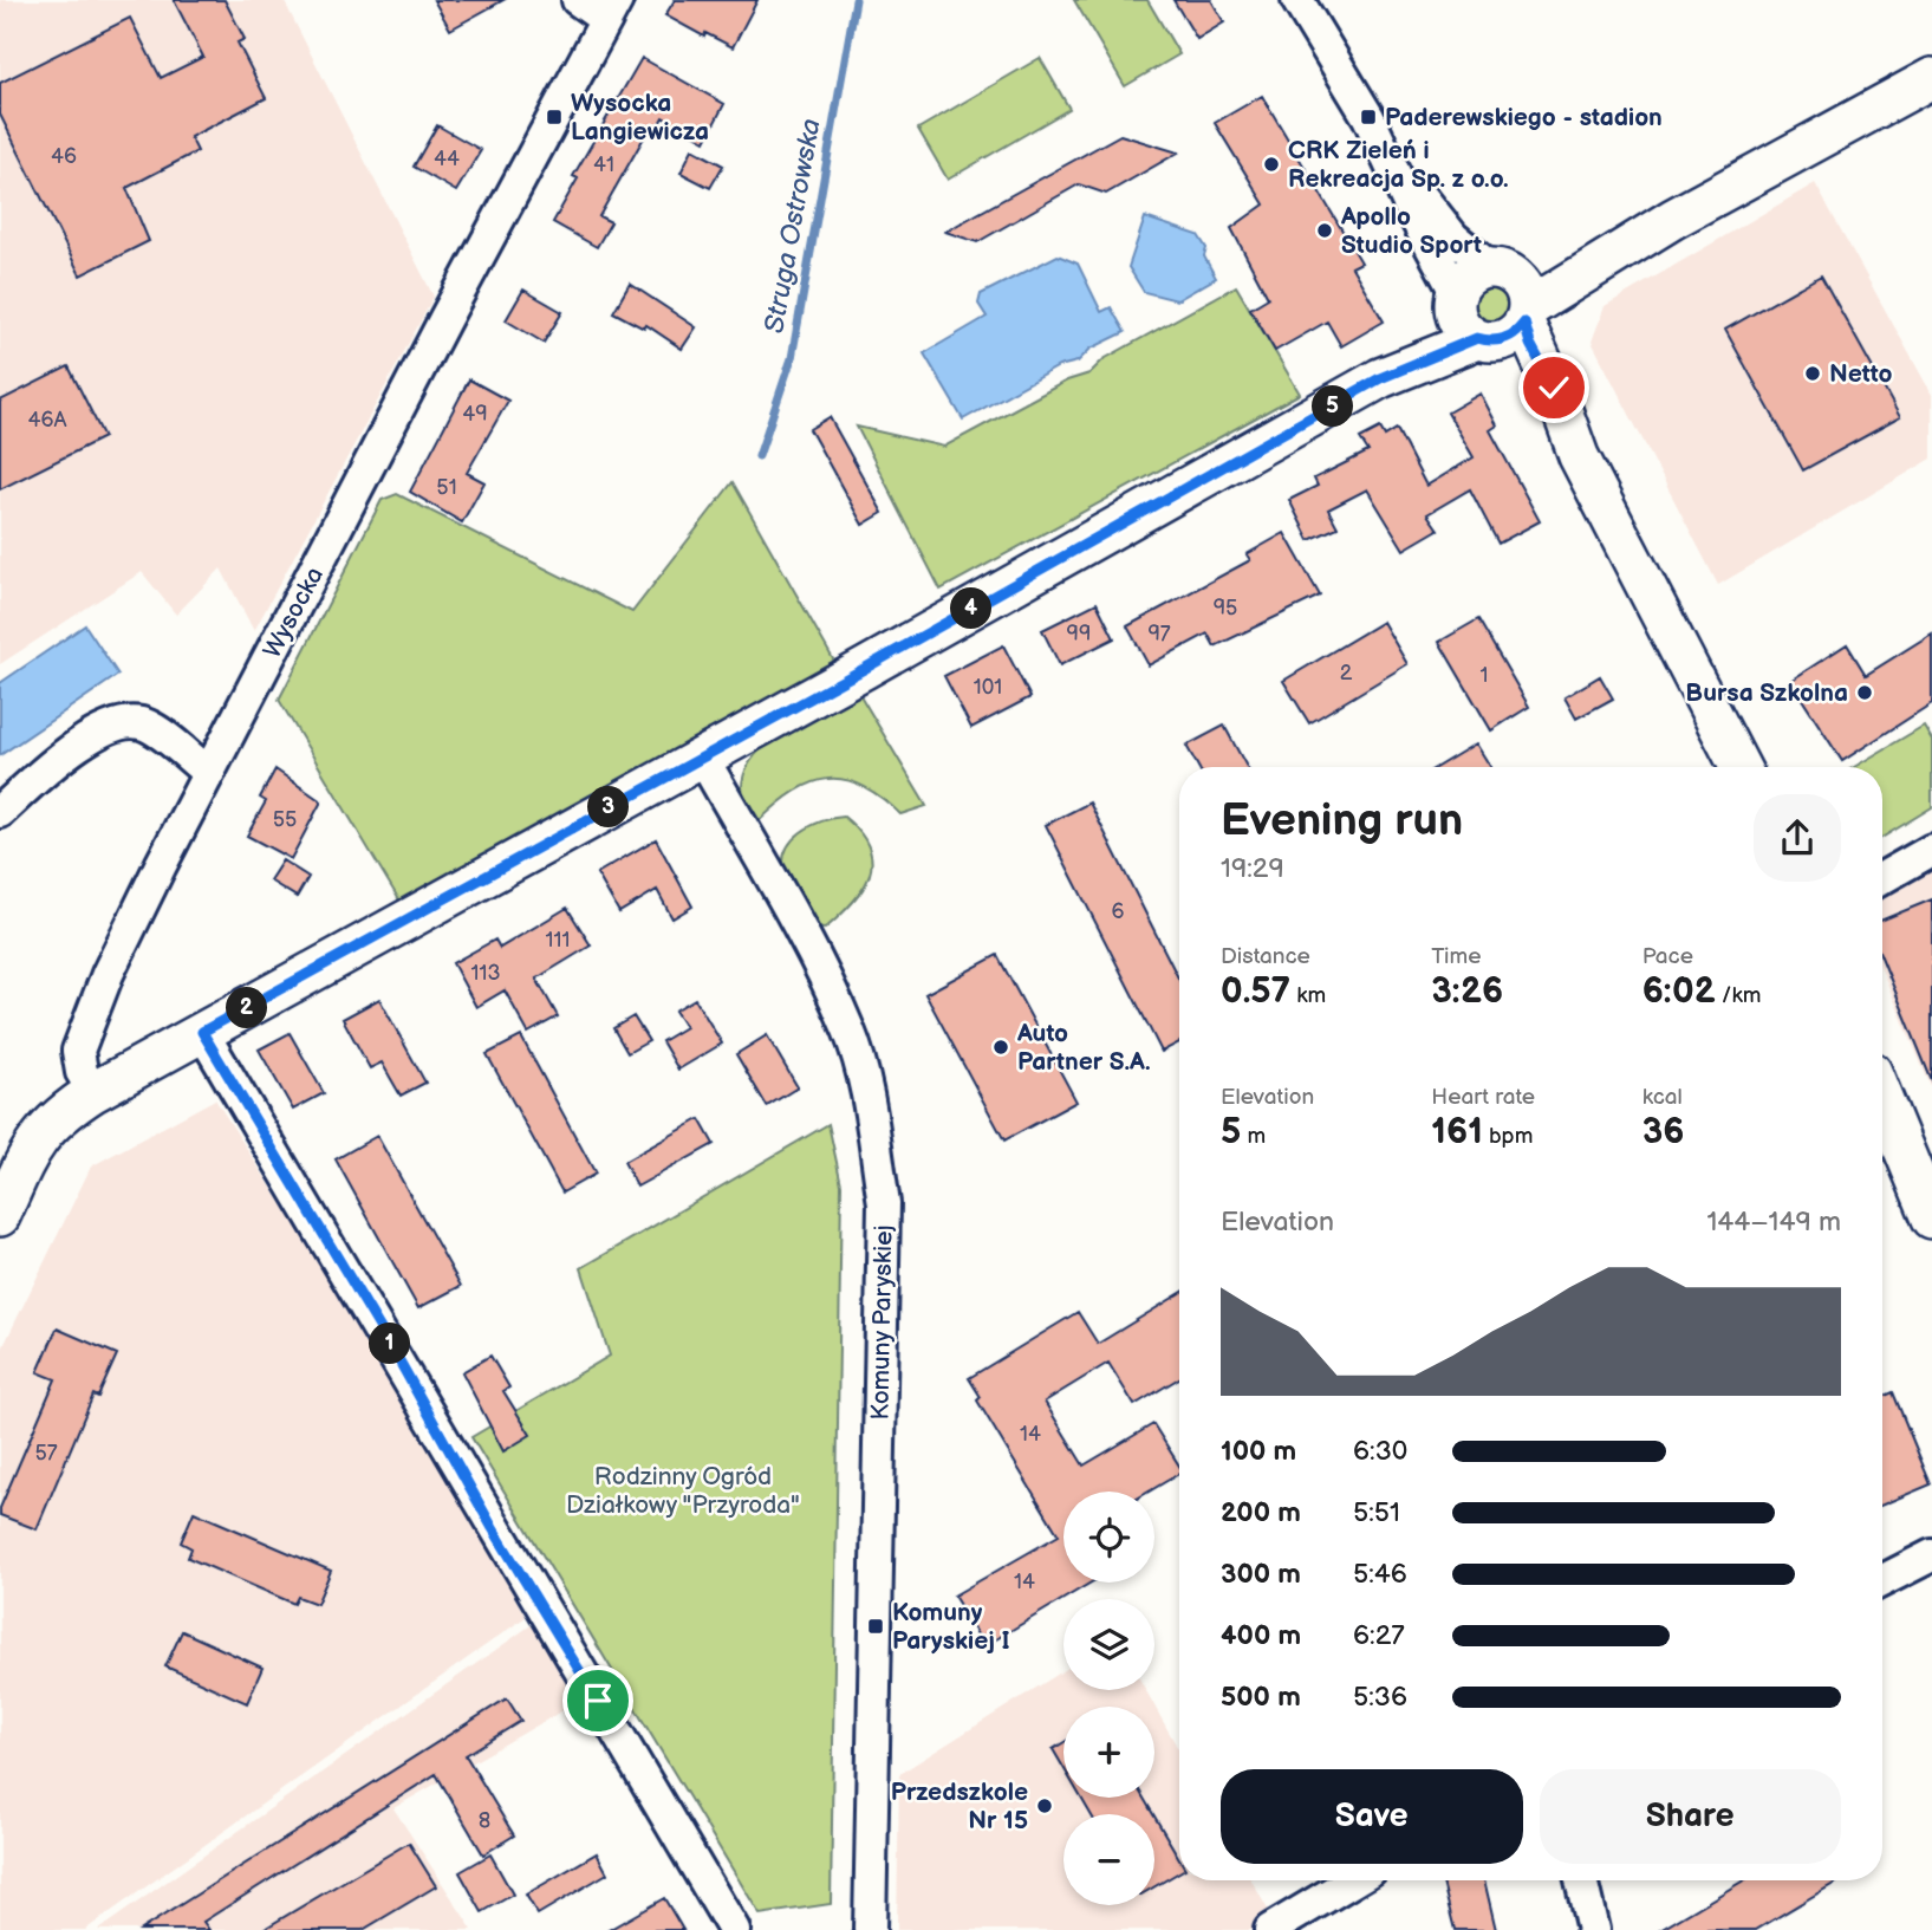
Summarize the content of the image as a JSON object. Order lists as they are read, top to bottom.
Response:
{
  "streets": {
    "street": ["Wysocka", "Komuny Paryskiej"]
  },
  "water": ["Struga Ostrowska"],
  "parks": ["Rodzinny Ogród Działkowy \"Przyroda\""],
  "places": {
    "transit": ["Wysocka Langiewicza", "Paderewskiego - stadion", "Komuny Paryskiej I"],
    "other": [
      "CRK Zieleń i Rekreacja Sp. z o.o.",
      "Apollo Studio Sport",
      "Netto",
      "Bursa Szkolna",
      "Auto Partner S.A.",
      "Przedszkole Nr 15"
    ]
  },
  "house_numbers": [
    "46",
    "44",
    "41",
    "49",
    "46A",
    "51",
    "95",
    "99",
    "97",
    "2",
    "1",
    "101",
    "55",
    "6",
    "111",
    "113",
    "14",
    "57",
    "14",
    "8"
  ],
  "page": {
    "pins": [
      "5",
      "4",
      "3",
      "2",
      "1"
    ],
    "heading": ["Evening run", "19:29"],
    "stats": [
      ["Distance", "0.57 km"],
      ["Time", "3:26"],
      ["Pace", "6:02 /km"],
      ["Elevation", "5 m"],
      ["Heart rate", "161 bpm"],
      ["kcal", "36"]
    ],
    "chart": ["Elevation", "144–149 m"],
    "list": [
      {
        "name": "100 m",
        "note": "6:30"
      },
      {
        "name": "200 m",
        "note": "5:51"
      },
      {
        "name": "300 m",
        "note": "5:46"
      },
      {
        "name": "400 m",
        "note": "6:27"
      },
      {
        "name": "500 m",
        "note": "5:36"
      }
    ],
    "map_buttons": ["+", "−"],
    "buttons": ["Save", "Share"]
  }
}
